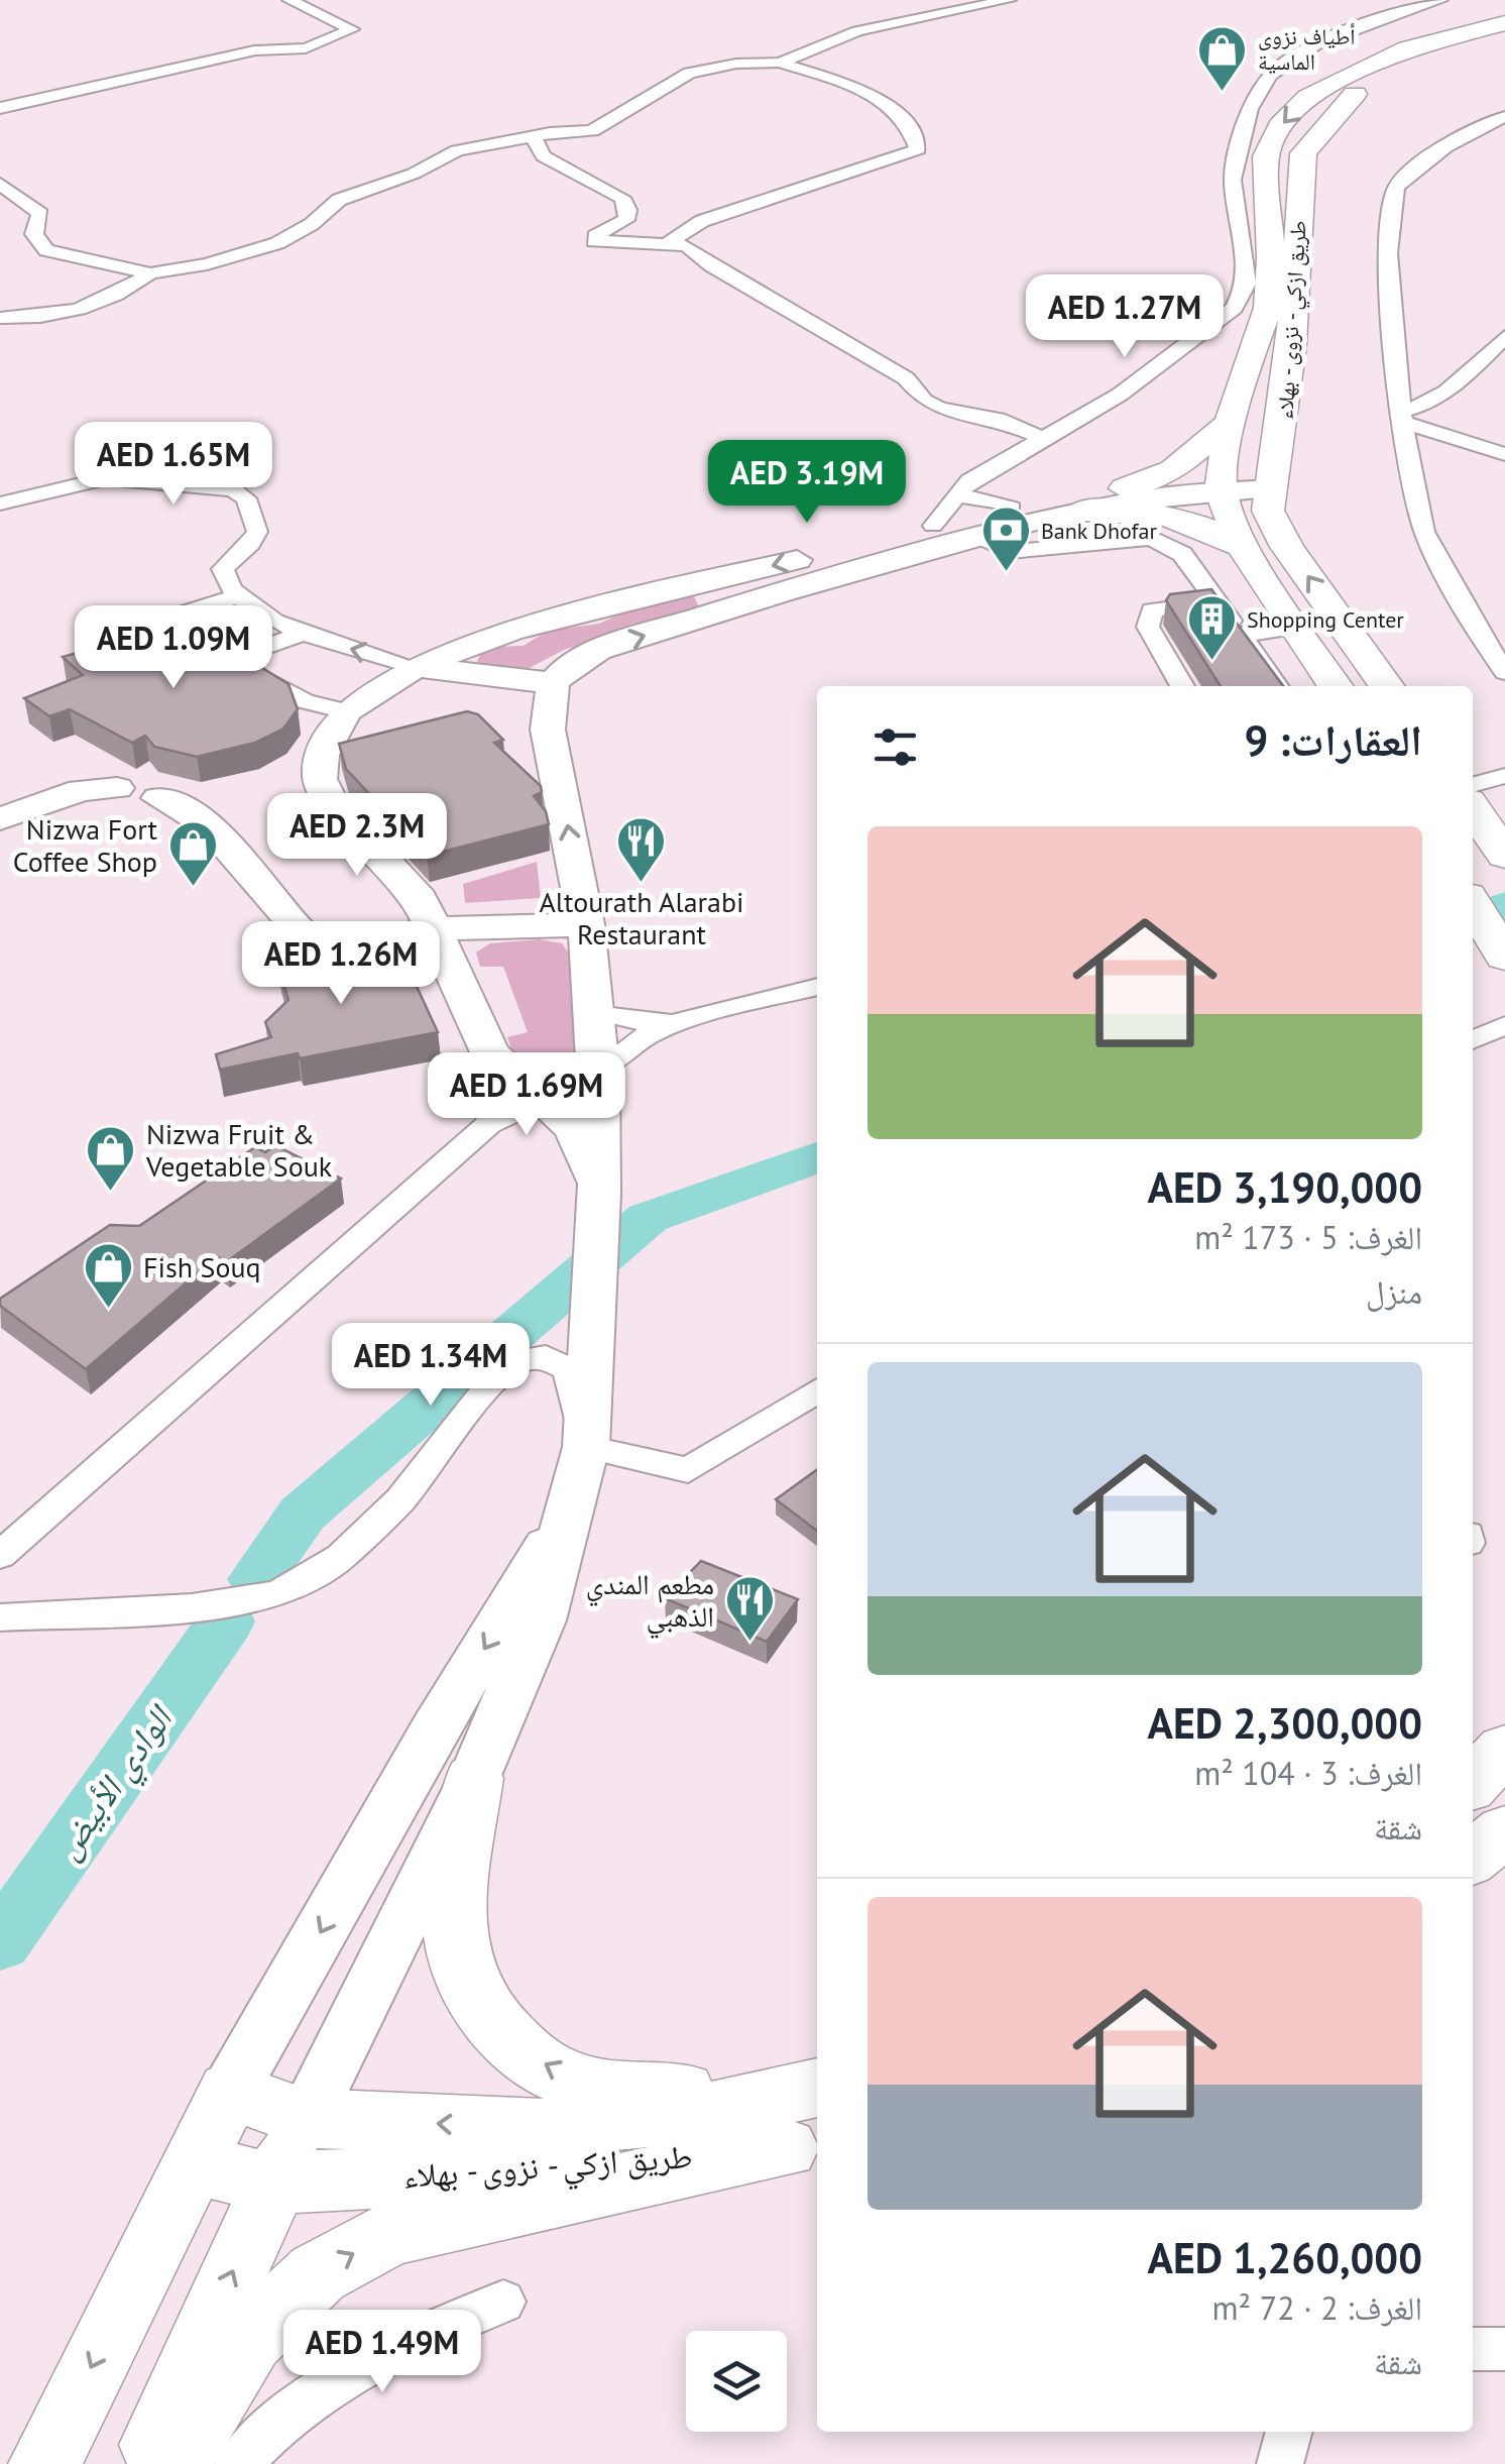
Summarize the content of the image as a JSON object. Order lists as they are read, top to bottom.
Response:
{
  "streets": {
    "main road": ["طريق ازكي - نزوى - بهلاء"]
  },
  "water": ["الوادي الأبيض"],
  "places": {
    "shop": [
      "أطياف نزوى الماسية",
      "Nizwa Fort Coffee Shop",
      "Nizwa Fruit & Vegetable Souk",
      "Fish Souq"
    ],
    "bank": ["Bank Dhofar"],
    "building": ["Shopping Center"],
    "restaurant": ["Altourath Alarabi Restaurant", "مطعم المندي الذهبي"]
  },
  "page": {
    "price": [
      "AED 1.27M",
      "AED 1.65M",
      "AED 3.19M",
      "AED 1.09M",
      "AED 2.3M",
      "AED 1.26M",
      "AED 1.69M",
      "AED 1.34M",
      "AED 1.49M"
    ],
    "heading": "العقارات: 9",
    "list": [
      {
        "name": "AED 3,190,000",
        "note": "الغرف: 5 · 173 m² · منزل"
      },
      {
        "name": "AED 2,300,000",
        "note": "الغرف: 3 · 104 m² · شقة"
      },
      {
        "name": "AED 1,260,000",
        "note": "الغرف: 2 · 72 m² · شقة"
      }
    ]
  }
}
